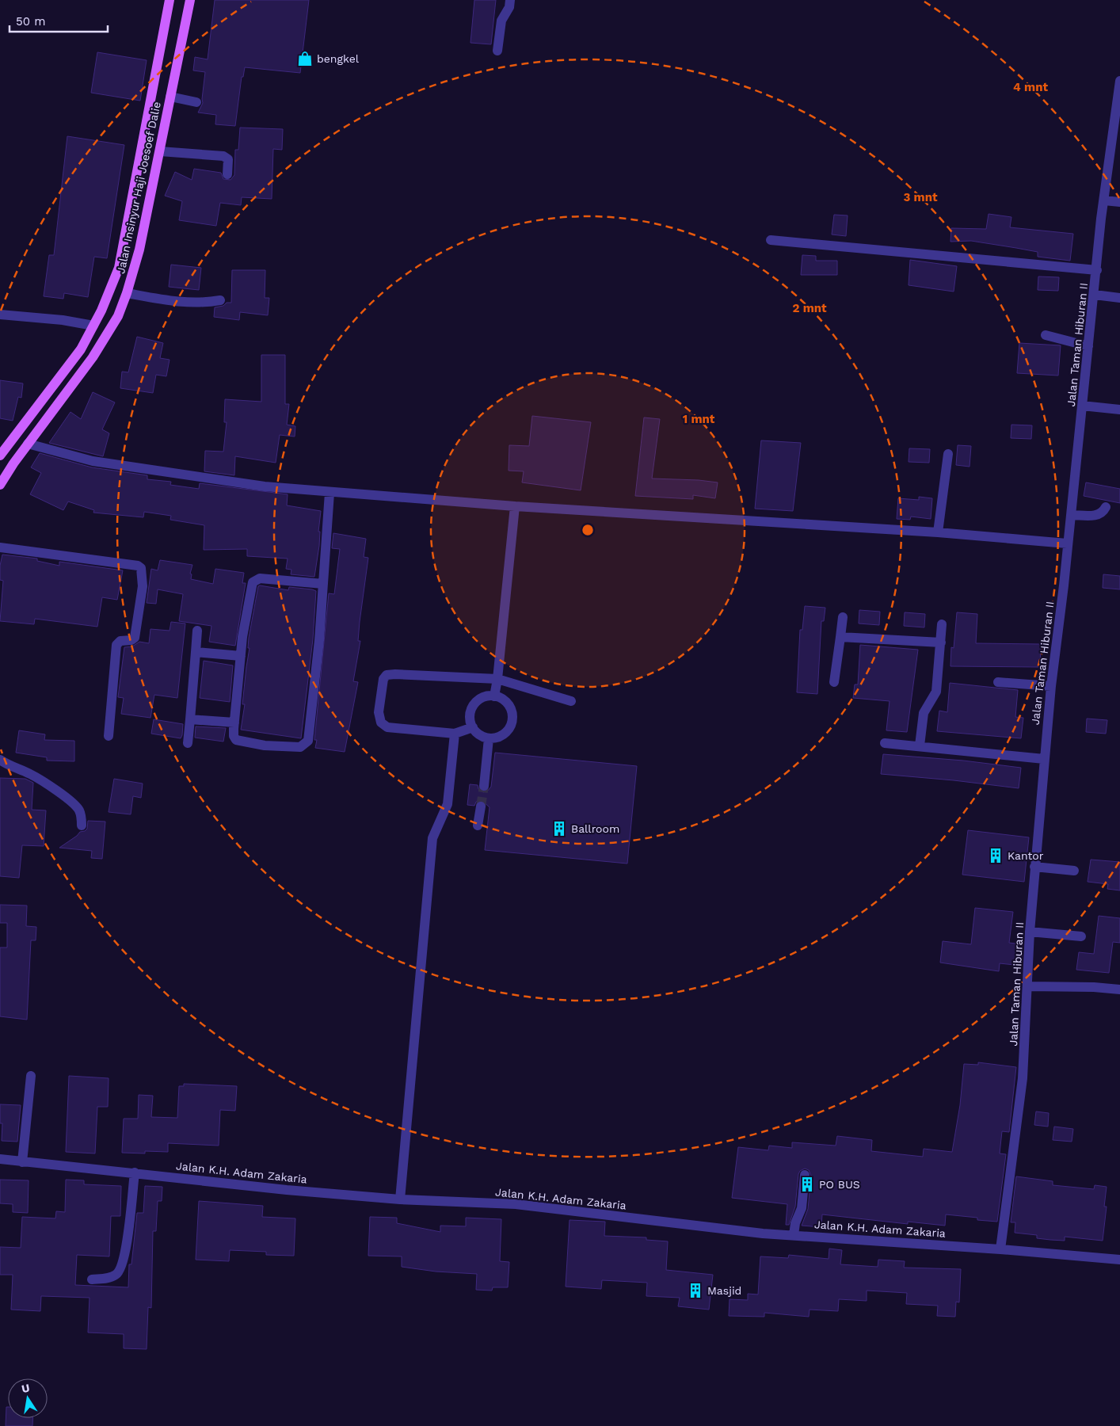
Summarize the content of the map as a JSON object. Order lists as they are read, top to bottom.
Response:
{
  "streets": {
    "main road": ["Jalan Insinyur Haji Joesoef Dalie"],
    "street": ["Jalan Taman Hiburan II", "Jalan K.H. Adam Zakaria"]
  },
  "crossings": [
    ["Jalan Taman Hiburan II", "Jalan K.H. Adam Zakaria"]
  ],
  "places": {
    "shop": ["bengkel"],
    "building": [
      "Ballroom",
      "Kantor",
      "PO BUS",
      "Masjid"
    ]
  },
  "scale_bar": "50 m",
  "north": "top",
  "rings": [
    "4 mnt",
    "3 mnt",
    "2 mnt",
    "1 mnt"
  ]
}
